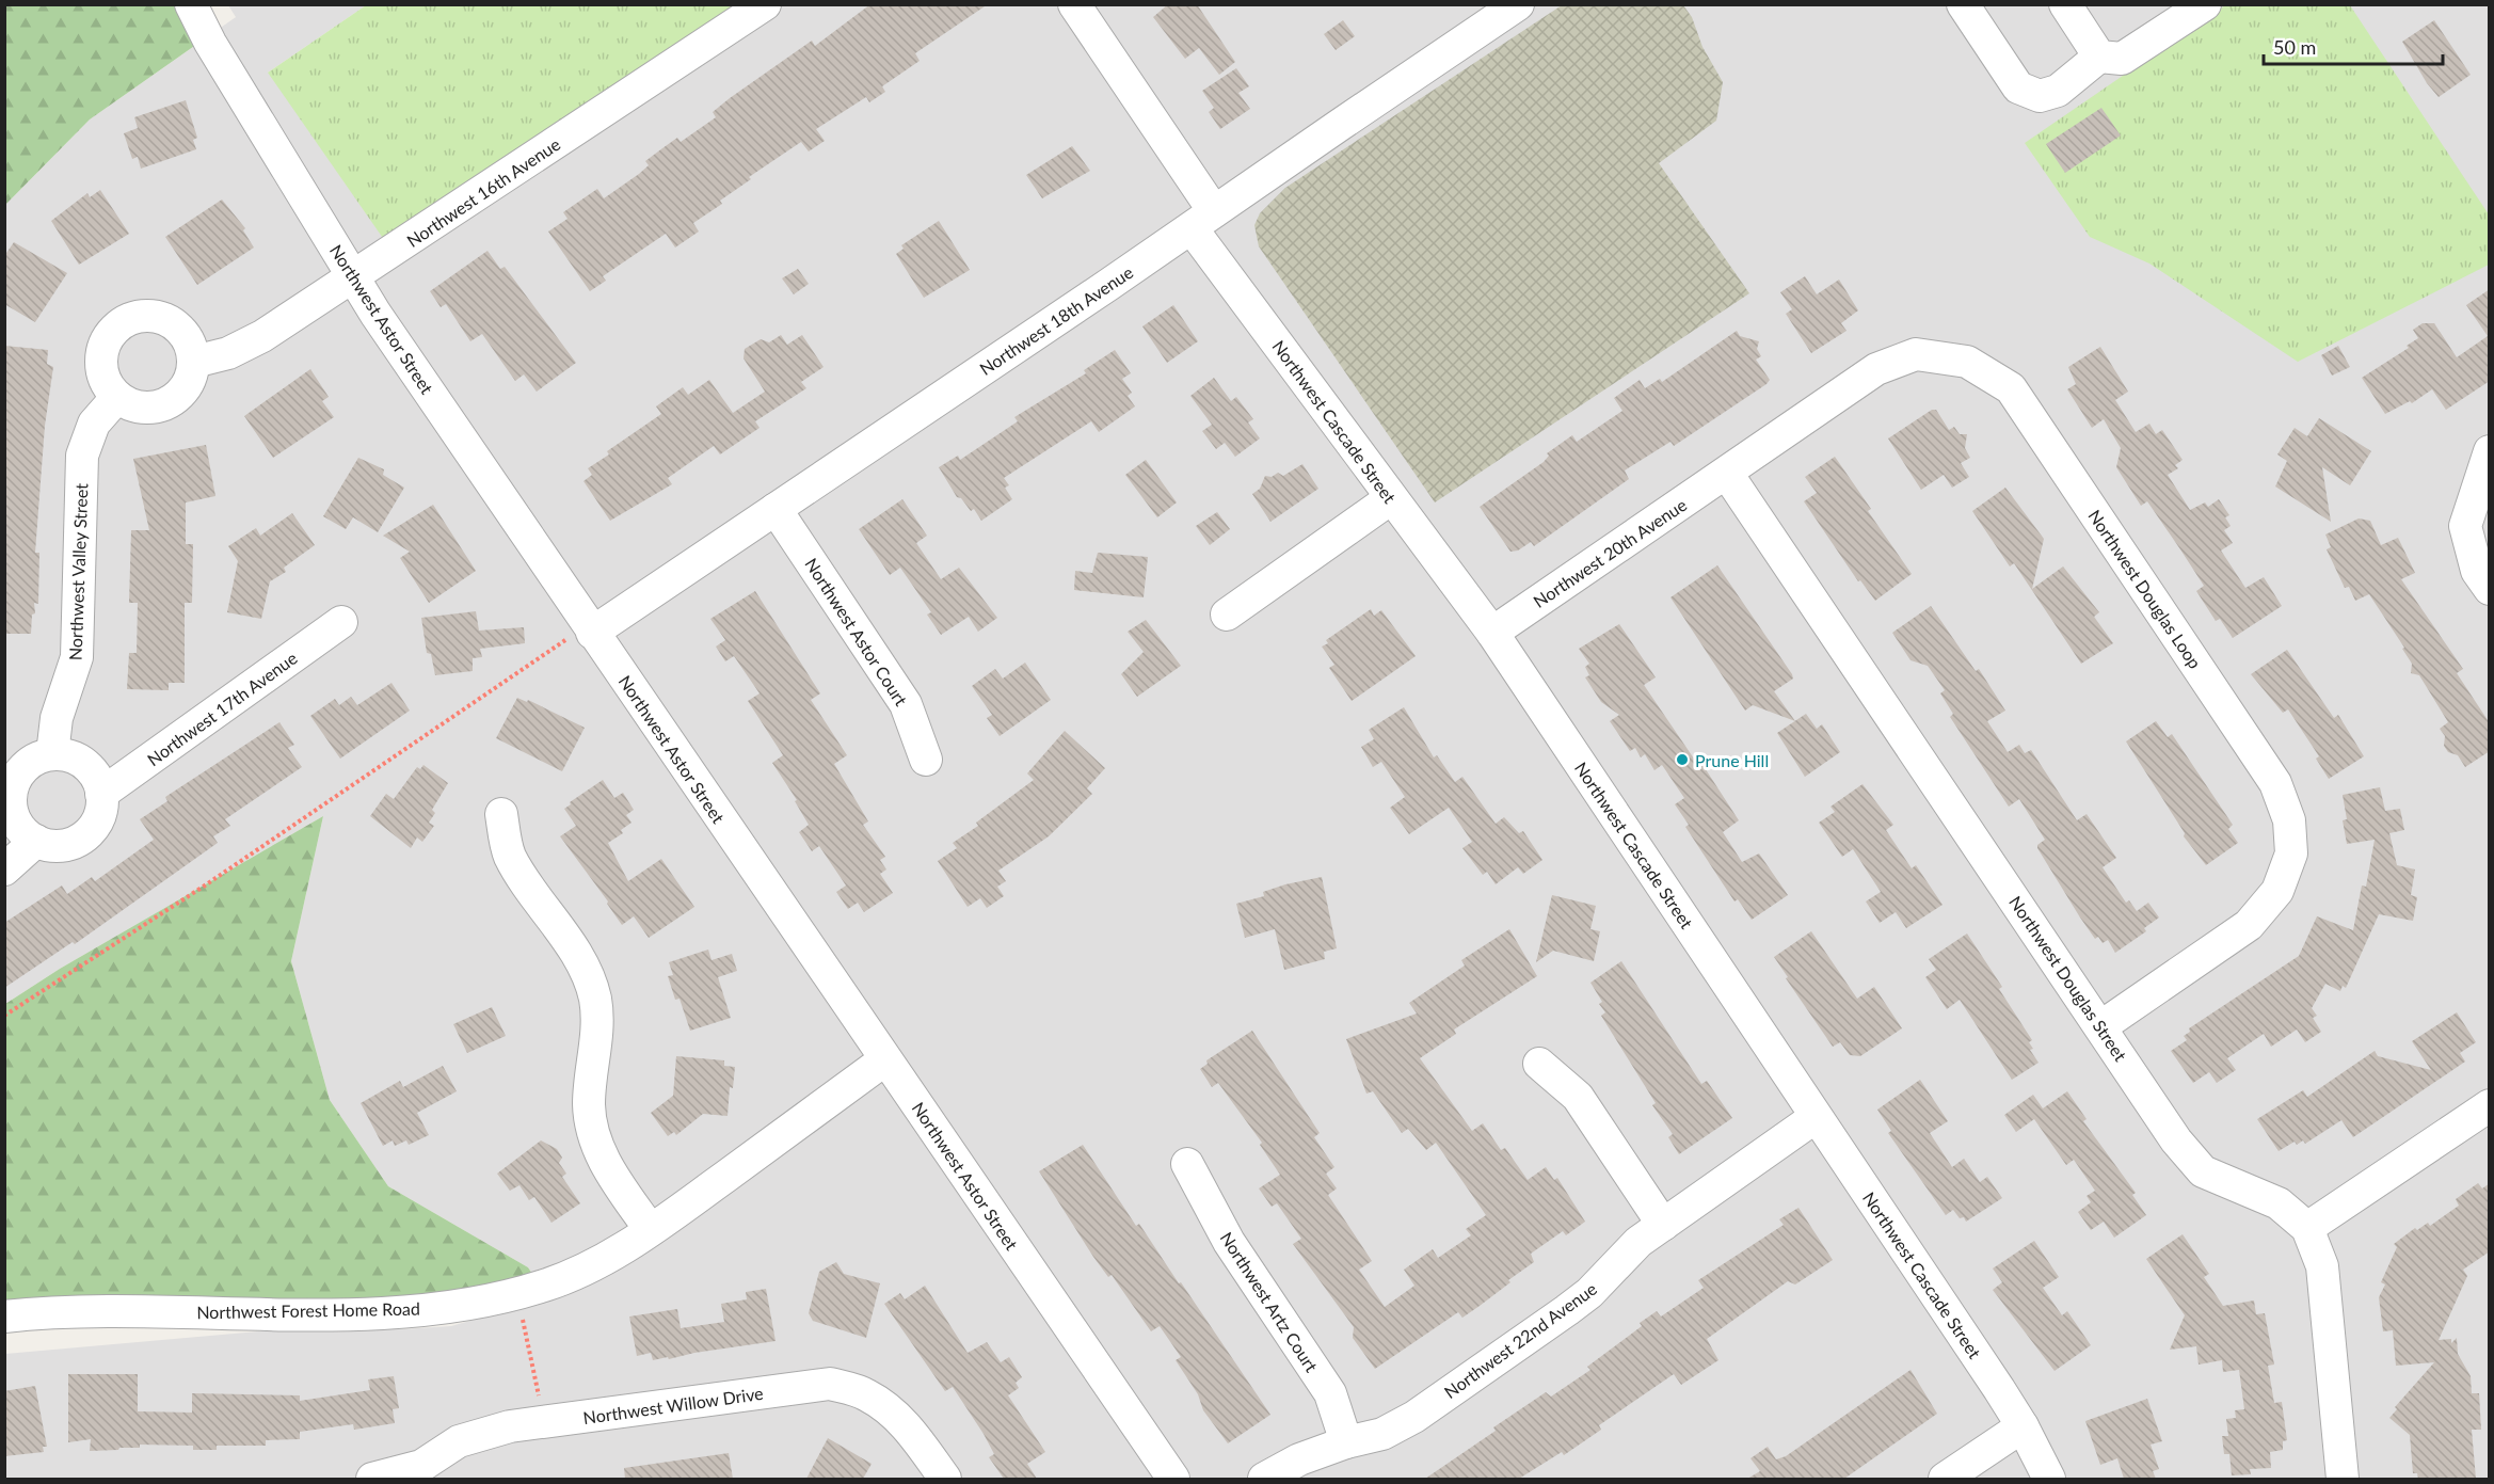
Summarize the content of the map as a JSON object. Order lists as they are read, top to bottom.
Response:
{
  "streets": {
    "street": [
      "Northwest 16th Avenue",
      "Northwest Astor Street",
      "Northwest 18th Avenue",
      "Northwest Cascade Street",
      "Northwest 20th Avenue",
      "Northwest Valley Street",
      "Northwest Douglas Loop",
      "Northwest Astor Court",
      "Northwest 17th Avenue",
      "Northwest Douglas Street",
      "Northwest Artz Court",
      "Northwest Forest Home Road",
      "Northwest 22nd Avenue",
      "Northwest Willow Drive"
    ]
  },
  "crossings": [
    ["Northwest 16th Avenue", "Northwest Astor Street"],
    ["Northwest 16th Avenue", "Northwest Valley Street"],
    ["Northwest Astor Street", "Northwest 18th Avenue"],
    ["Northwest Astor Street", "Northwest Forest Home Road"],
    ["Northwest 18th Avenue", "Northwest Cascade Street"],
    ["Northwest 18th Avenue", "Northwest Astor Court"],
    ["Northwest Cascade Street", "Northwest 20th Avenue"],
    ["Northwest Cascade Street", "Northwest 22nd Avenue"],
    ["Northwest 20th Avenue", "Northwest Douglas Loop"],
    ["Northwest 20th Avenue", "Northwest Douglas Street"],
    ["Northwest Valley Street", "Northwest 17th Avenue"],
    ["Northwest Douglas Loop", "Northwest Douglas Street"],
    ["Northwest Artz Court", "Northwest 22nd Avenue"]
  ],
  "places": ["Prune Hill"],
  "scale_bar": "50 m"
}
